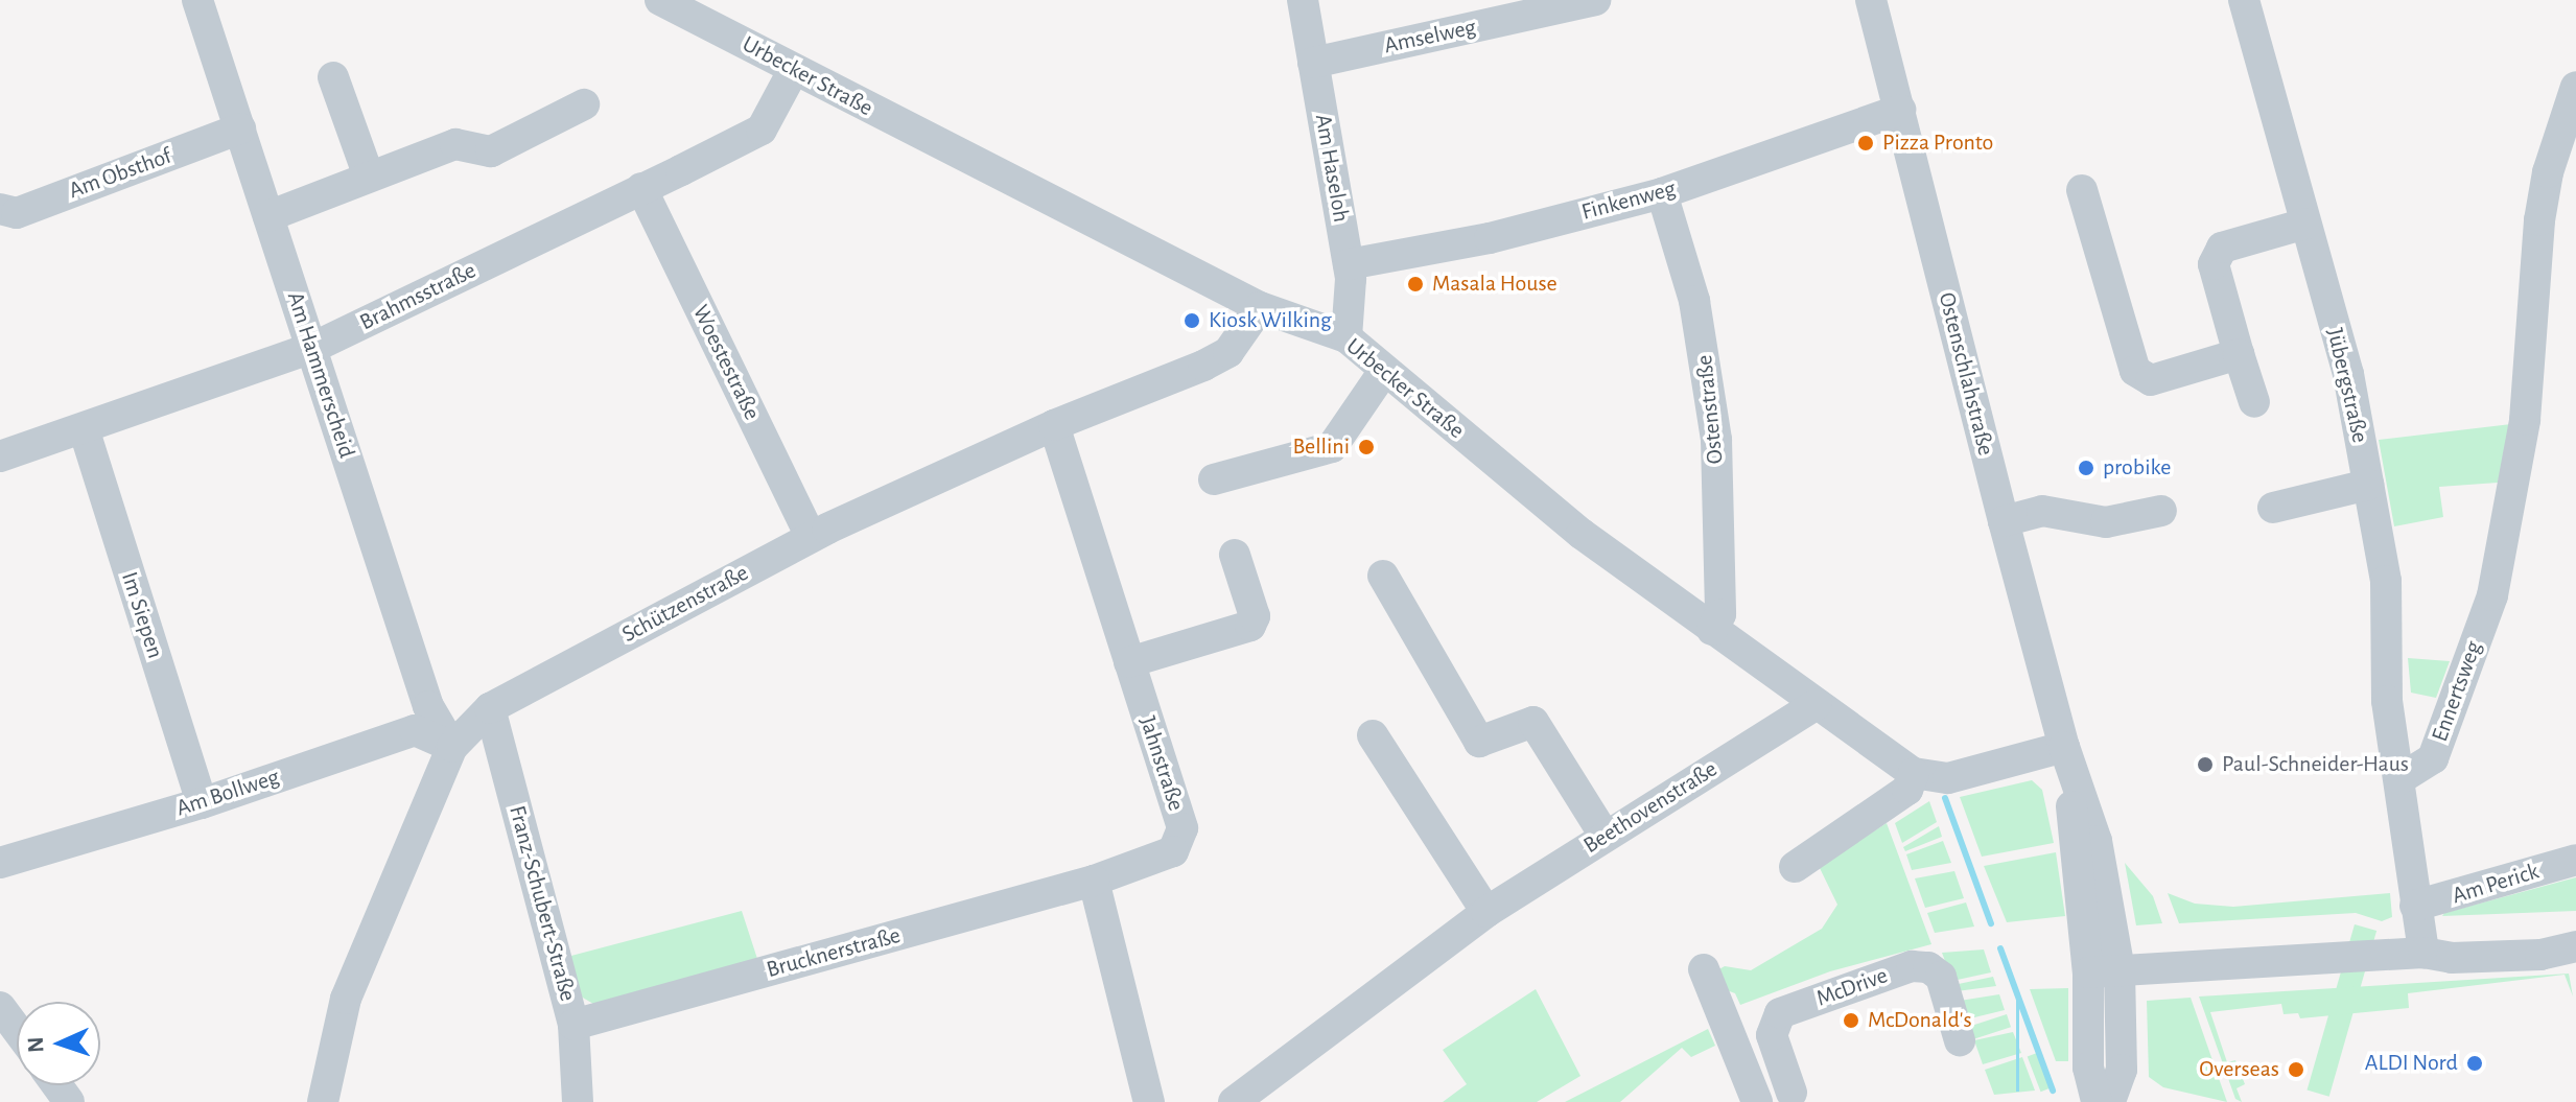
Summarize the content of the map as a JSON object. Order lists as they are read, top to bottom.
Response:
{
  "streets": {
    "street": [
      "Amselweg",
      "Urbecker Straße",
      "Am Haseloh",
      "Am Obsthof",
      "Finkenweg",
      "Brahmsstraße",
      "Woestestraße",
      "Ostenschlahstraße",
      "Am Hammerscheid",
      "Jübergstraße",
      "Ostenstraße",
      "Schützenstraße",
      "Im Siepen",
      "Ennertsweg",
      "Jahnstraße",
      "Am Bollweg",
      "Beethovenstraße",
      "Am Perick",
      "Franz-Schubert-Straße",
      "Brucknerstraße",
      "McDrive"
    ]
  },
  "crossings": [
    ["Amselweg", "Am Haseloh"],
    ["Urbecker Straße", "Am Haseloh"],
    ["Urbecker Straße", "Brahmsstraße"],
    ["Urbecker Straße", "Ostenstraße"],
    ["Urbecker Straße", "Schützenstraße"],
    ["Urbecker Straße", "Beethovenstraße"],
    ["Am Haseloh", "Finkenweg"],
    ["Am Obsthof", "Am Hammerscheid"],
    ["Finkenweg", "Ostenschlahstraße"],
    ["Finkenweg", "Ostenstraße"],
    ["Brahmsstraße", "Woestestraße"],
    ["Brahmsstraße", "Am Hammerscheid"],
    ["Brahmsstraße", "Im Siepen"],
    ["Woestestraße", "Schützenstraße"],
    ["Am Hammerscheid", "Schützenstraße"],
    ["Am Hammerscheid", "Am Bollweg"],
    ["Jübergstraße", "Ennertsweg"],
    ["Schützenstraße", "Jahnstraße"],
    ["Schützenstraße", "Am Bollweg"],
    ["Schützenstraße", "Franz-Schubert-Straße"],
    ["Im Siepen", "Am Bollweg"],
    ["Jahnstraße", "Brucknerstraße"],
    ["Franz-Schubert-Straße", "Brucknerstraße"]
  ],
  "places": [
    "Pizza Pronto",
    "Masala House",
    "Kiosk Wilking",
    "Bellini",
    "probike",
    "Paul-Schneider-Haus",
    "McDonald's",
    "ALDI Nord",
    "Overseas"
  ],
  "north": "left"
}
